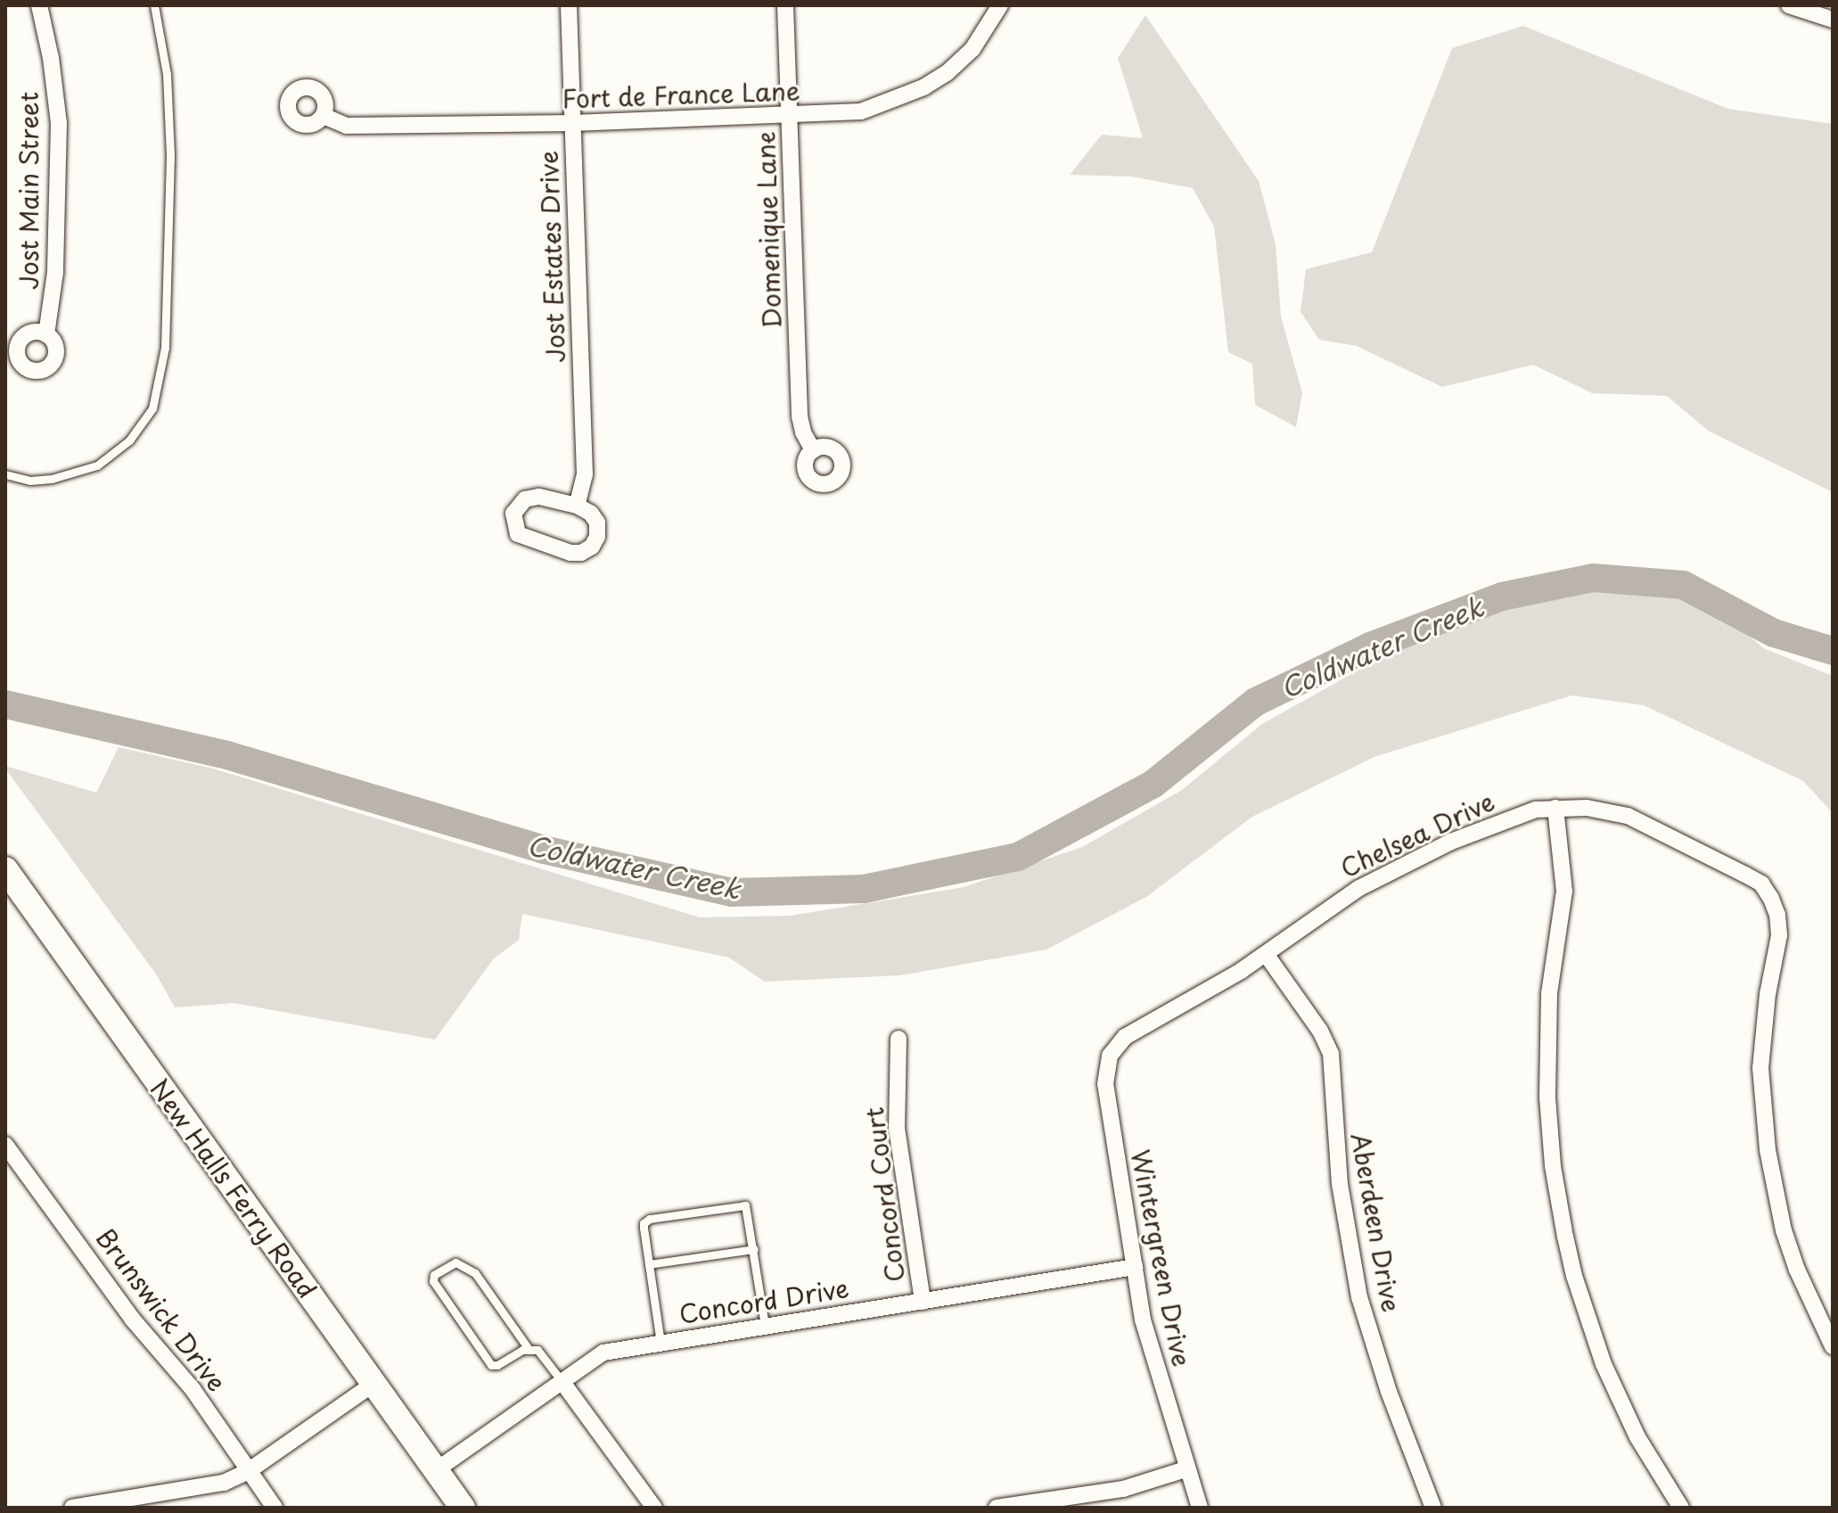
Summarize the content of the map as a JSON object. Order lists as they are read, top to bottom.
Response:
{
  "streets": {
    "main road": ["New Halls Ferry Road"],
    "street": [
      "Fort de France Lane",
      "Jost Main Street",
      "Domenique Lane",
      "Jost Estates Drive",
      "Chelsea Drive",
      "Concord Court",
      "Aberdeen Drive",
      "Wintergreen Drive",
      "Concord Drive",
      "Brunswick Drive"
    ]
  },
  "crossings": [
    ["Fort de France Lane", "Domenique Lane"],
    ["Fort de France Lane", "Jost Estates Drive"],
    ["Chelsea Drive", "Aberdeen Drive"],
    ["Chelsea Drive", "Wintergreen Drive"],
    ["New Halls Ferry Road", "Concord Drive"],
    ["Concord Court", "Concord Drive"],
    ["Wintergreen Drive", "Concord Drive"]
  ],
  "water": ["Coldwater Creek"]
}
